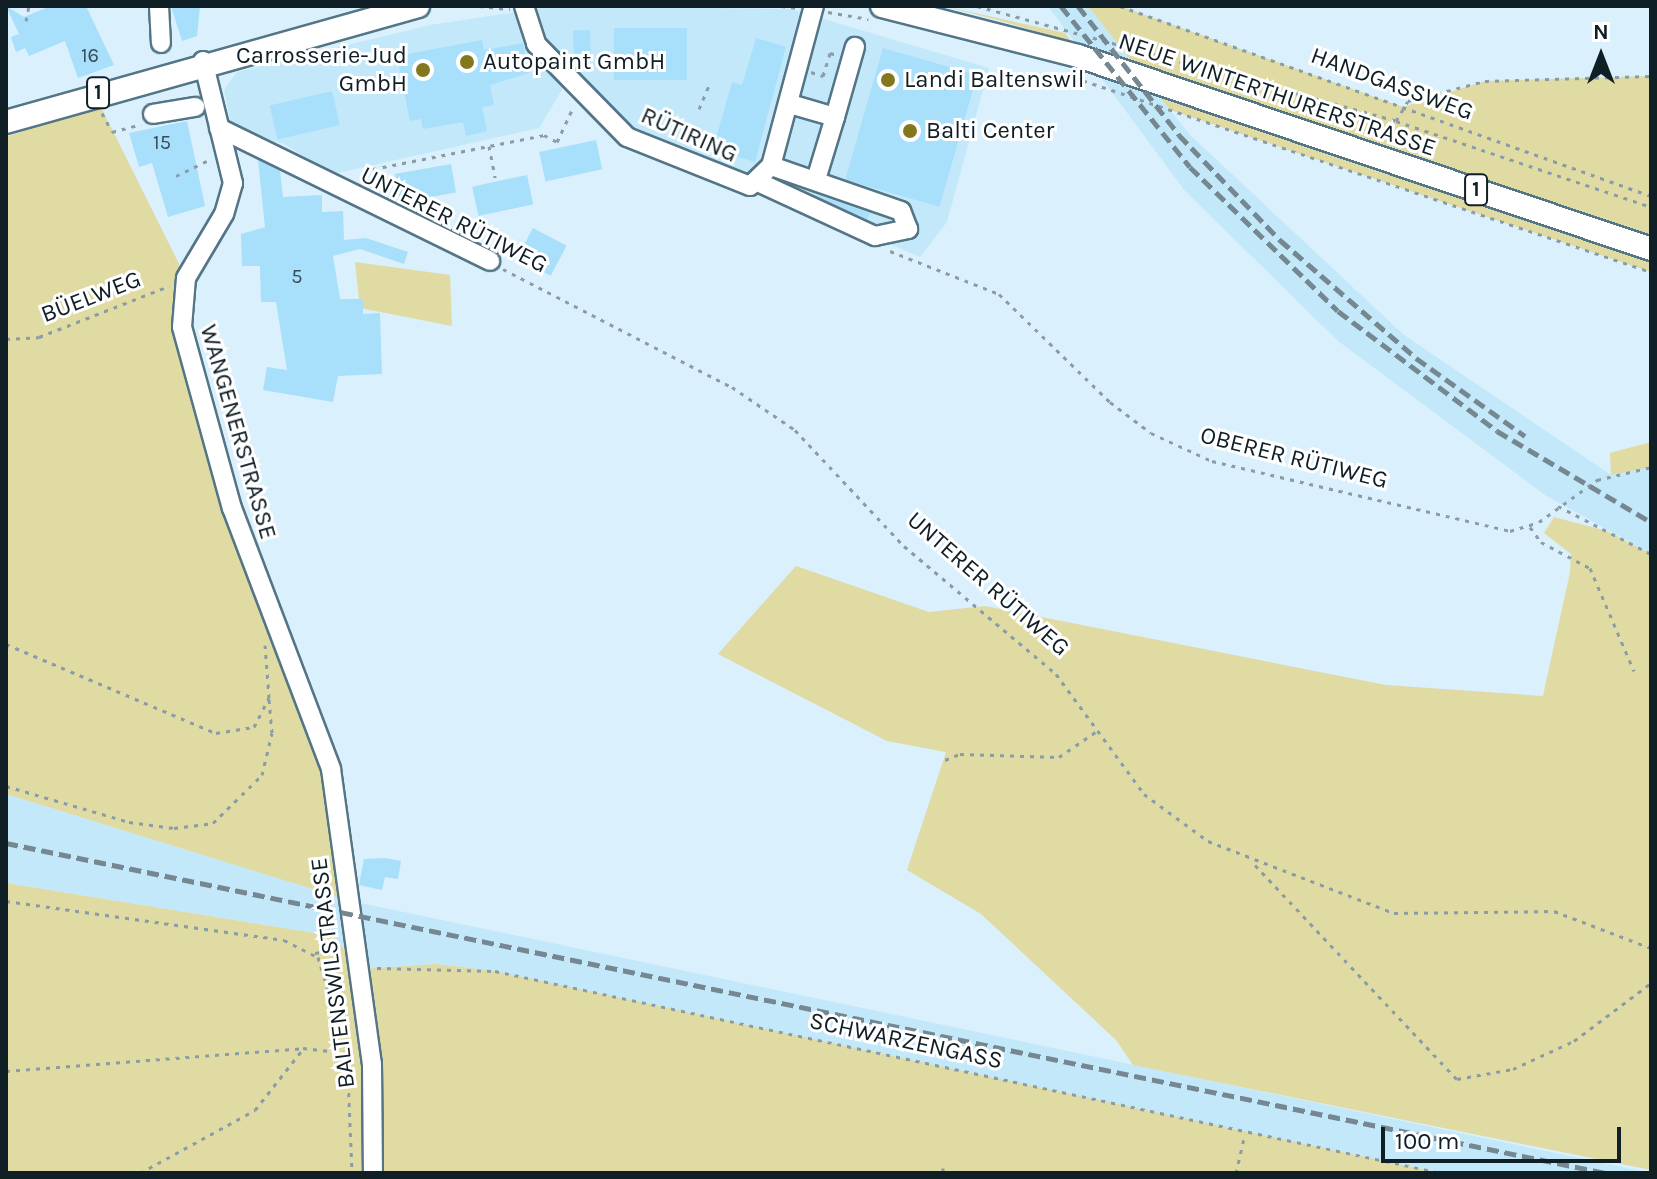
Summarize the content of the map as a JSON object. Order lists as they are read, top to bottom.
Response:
{
  "streets": {
    "main road": ["1", "NEUE WINTERTHURERSTRASSE"],
    "street": [
      "RÜTIRING",
      "UNTERER RÜTIWEG",
      "WANGENERSTRASSE",
      "BALTENSWILSTRASSE"
    ],
    "path": [
      "HANDGASSWEG",
      "BÜELWEG",
      "OBERER RÜTIWEG",
      "SCHWARZENGASS"
    ]
  },
  "crossings": [
    ["1", "WANGENERSTRASSE"],
    ["UNTERER RÜTIWEG", "WANGENERSTRASSE"],
    ["BÜELWEG", "WANGENERSTRASSE"],
    ["WANGENERSTRASSE", "BALTENSWILSTRASSE"],
    ["BALTENSWILSTRASSE", "SCHWARZENGASS"]
  ],
  "places": [
    "Autopaint GmbH",
    "Carrosserie-Jud GmbH",
    "Landi Baltenswil",
    "Balti Center"
  ],
  "house_numbers": ["16", "15", "5"],
  "scale_bar": "100 m",
  "north": "top"
}
